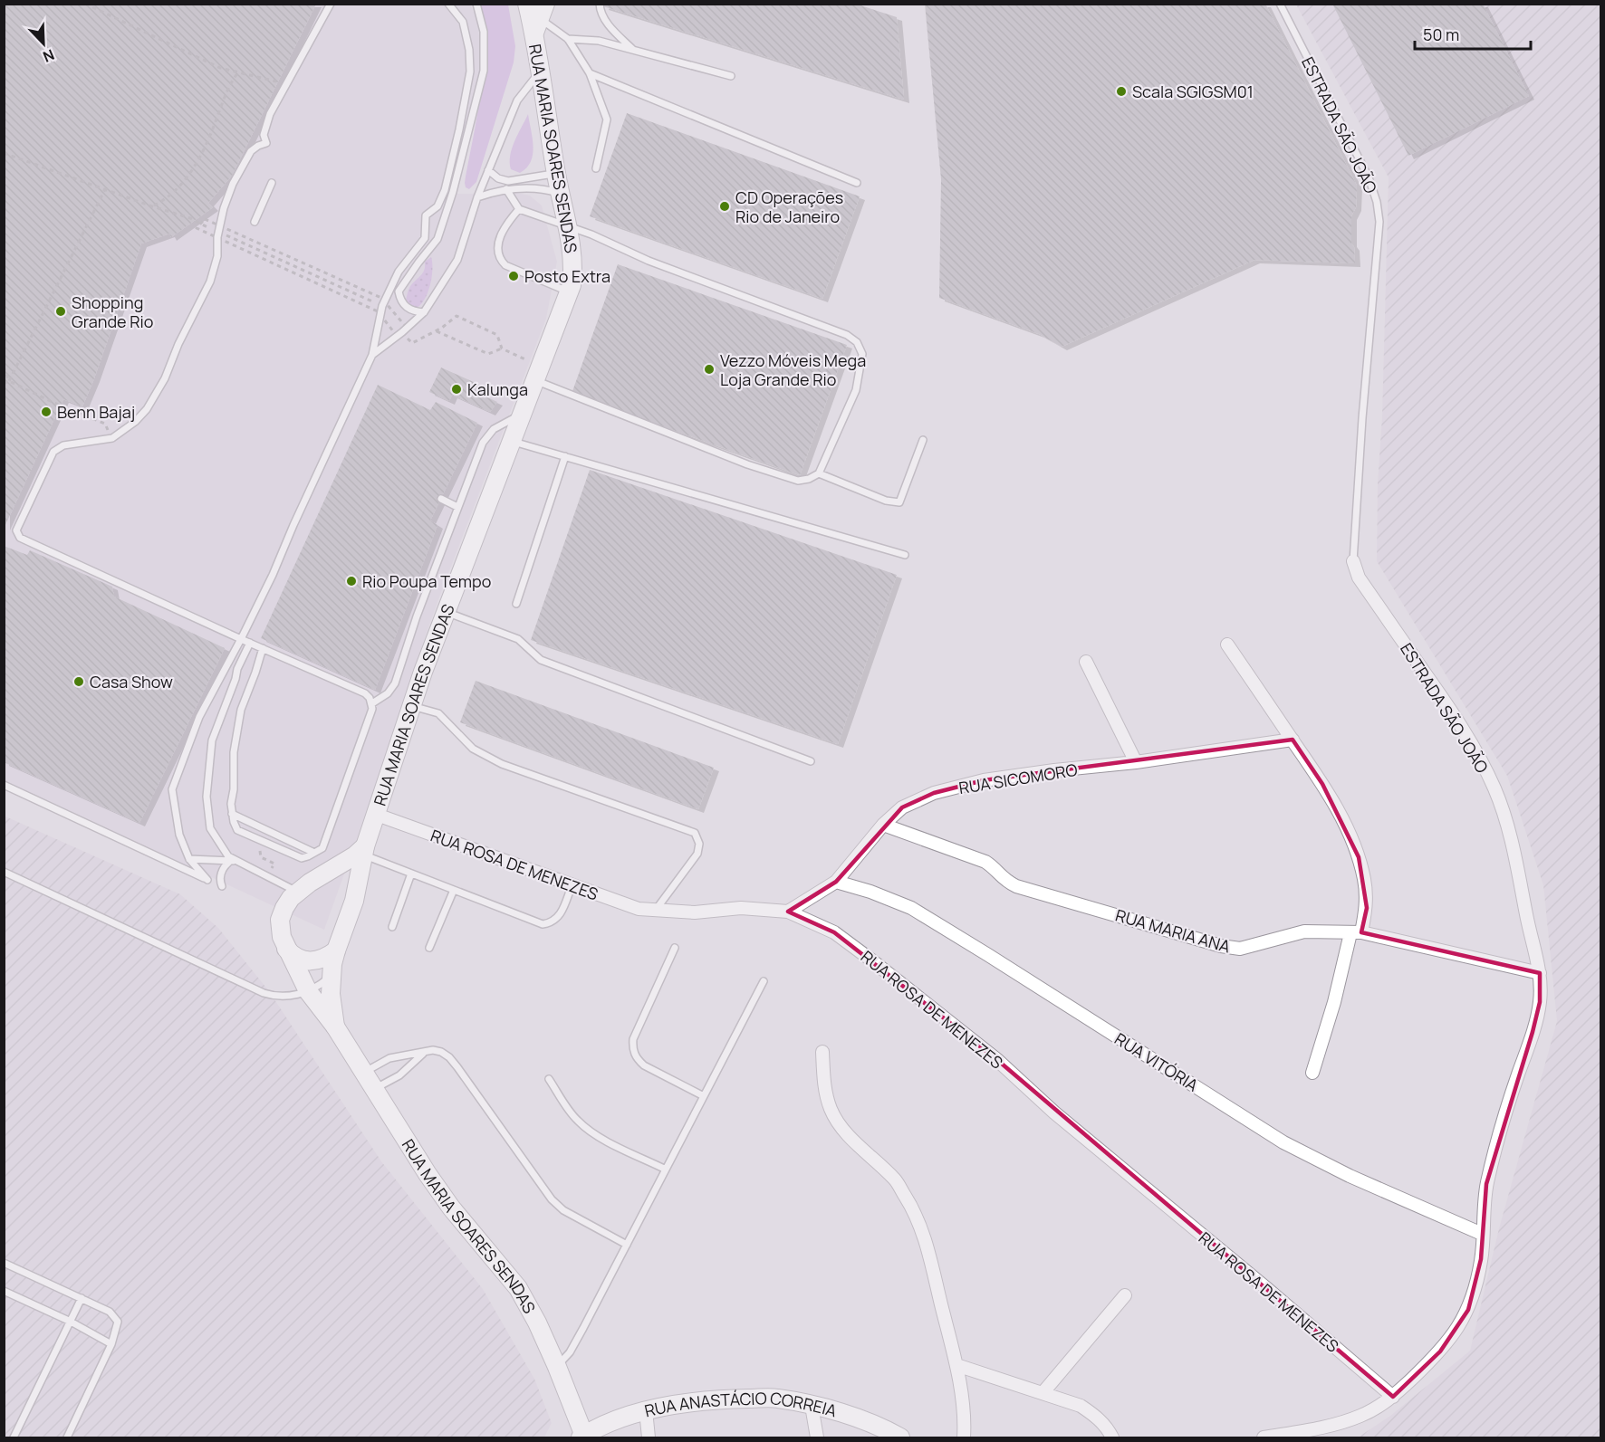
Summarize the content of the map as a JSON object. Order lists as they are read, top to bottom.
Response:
{
  "streets": {
    "main road": ["RUA MARIA SOARES SENDAS", "RUA ANASTÁCIO CORREIA"],
    "street": [
      "ESTRADA SÃO JOÃO",
      "RUA SICOMORO",
      "RUA ROSA DE MENEZES",
      "RUA MARIA ANA",
      "RUA VITÓRIA"
    ]
  },
  "crossings": [
    ["ESTRADA SÃO JOÃO", "RUA ROSA DE MENEZES"],
    ["ESTRADA SÃO JOÃO", "RUA MARIA ANA"],
    ["ESTRADA SÃO JOÃO", "RUA VITÓRIA"],
    ["RUA MARIA SOARES SENDAS", "RUA ROSA DE MENEZES"],
    ["RUA MARIA SOARES SENDAS", "RUA ANASTÁCIO CORREIA"],
    ["RUA SICOMORO", "RUA ROSA DE MENEZES"],
    ["RUA SICOMORO", "RUA MARIA ANA"],
    ["RUA SICOMORO", "RUA VITÓRIA"]
  ],
  "places": [
    "Scala SGIGSM01",
    "CD Operações Rio de Janeiro",
    "Posto Extra",
    "Shopping Grande Rio",
    "Vezzo Móveis Mega Loja Grande Rio",
    "Kalunga",
    "Benn Bajaj",
    "Rio Poupa Tempo",
    "Casa Show"
  ],
  "scale_bar": "50 m",
  "north": "bottom right"
}
